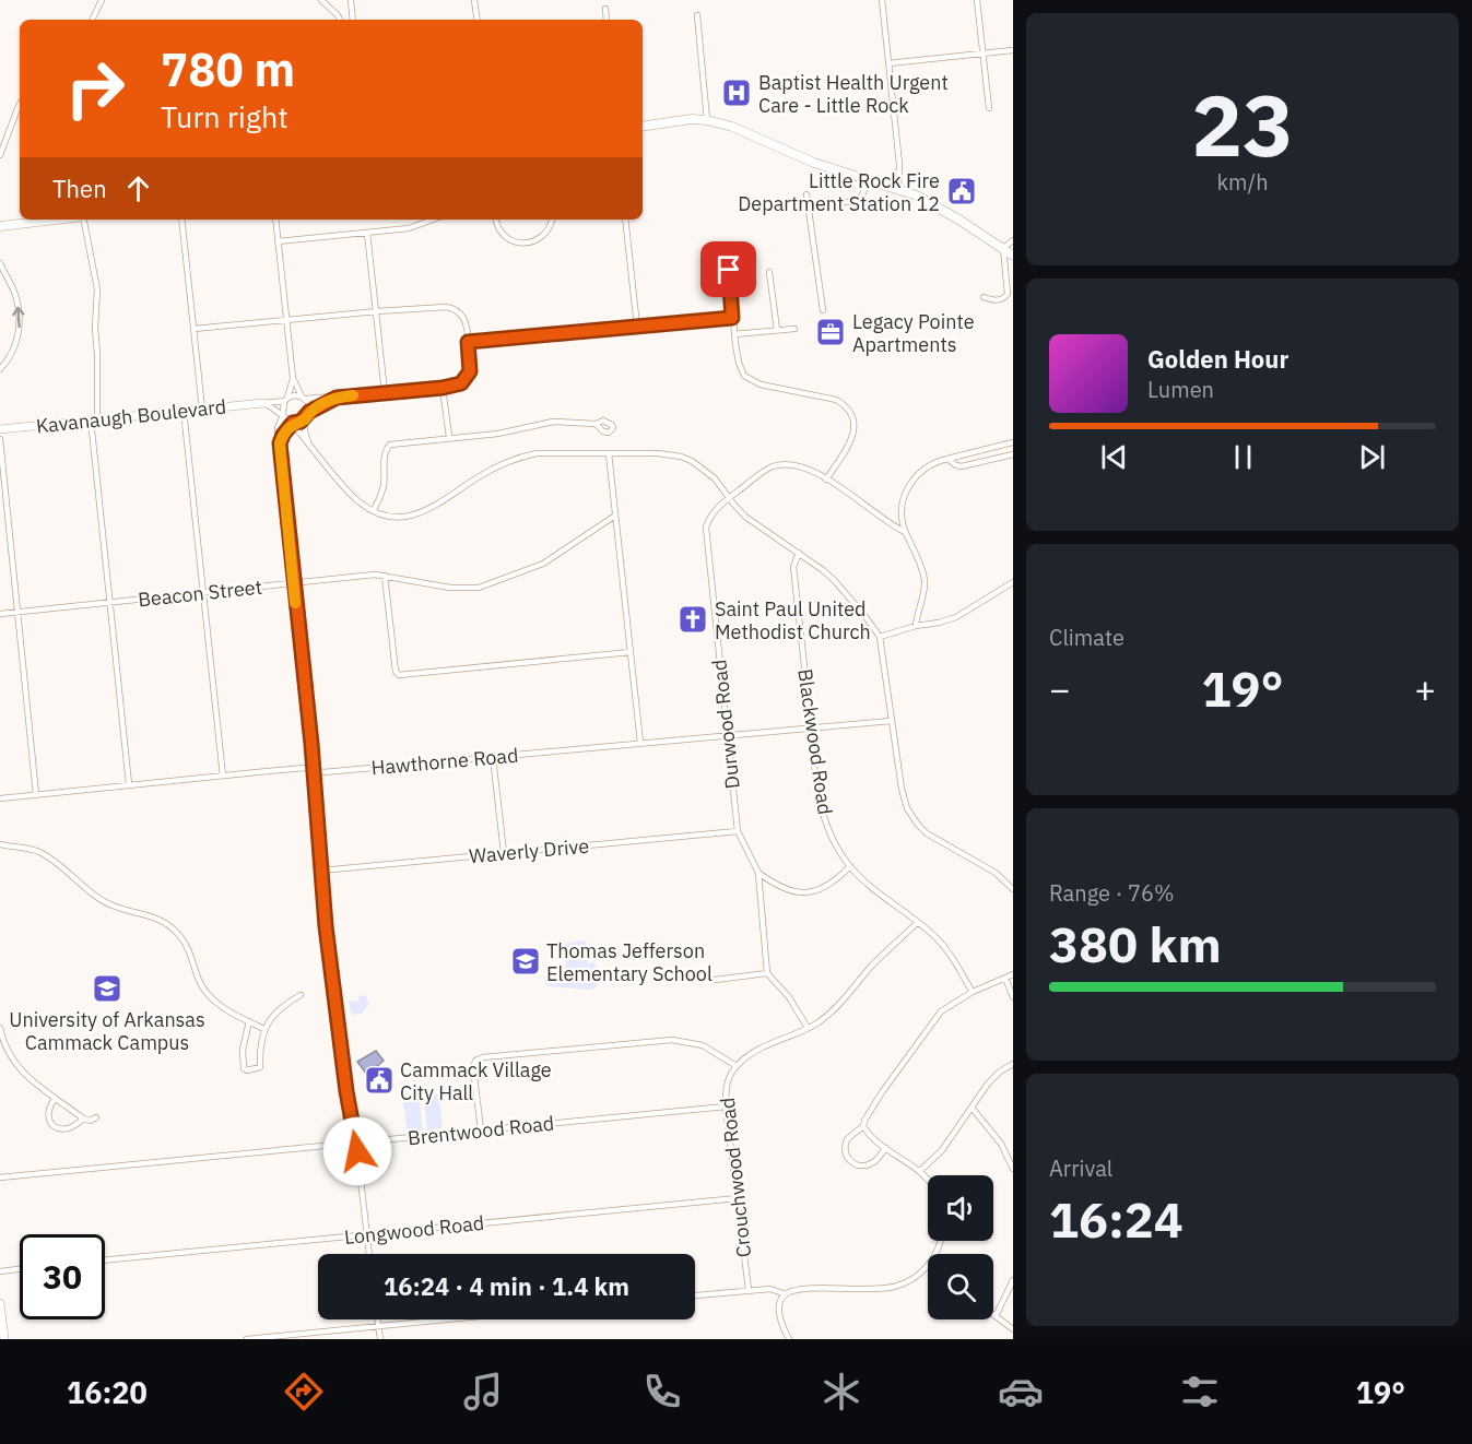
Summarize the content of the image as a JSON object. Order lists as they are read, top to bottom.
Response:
{
  "streets": {
    "street": [
      "Kavanaugh Boulevard",
      "Beacon Street",
      "Durwood Road",
      "Blackwood Road",
      "Hawthorne Road",
      "Waverly Drive",
      "Brentwood Road",
      "Crouchwood Road",
      "Longwood Road"
    ]
  },
  "crossings": [
    ["Durwood Road", "Hawthorne Road"],
    ["Durwood Road", "Waverly Drive"],
    ["Blackwood Road", "Hawthorne Road"],
    ["Brentwood Road", "Crouchwood Road"],
    ["Crouchwood Road", "Longwood Road"]
  ],
  "places": {
    "hospital": ["Baptist Health Urgent Care - Little Rock"],
    "public building": ["Little Rock Fire Department Station 12", "Cammack Village City Hall"],
    "office": ["Legacy Pointe Apartments"],
    "church": ["Saint Paul United Methodist Church"],
    "school or university": ["Thomas Jefferson Elementary School", "University of Arkansas Cammack Campus"]
  },
  "page": {
    "tile": [
      ["23", "km/h"],
      "Climate",
      ["Range · 76%", "380 km"],
      ["Arrival", "16:24"]
    ],
    "turn": ["780 m", "Turn right"],
    "then": "Then",
    "song": ["Golden Hour", "Lumen"],
    "heat": ["−", "19°", "+"],
    "limit": "30",
    "trip": "16:24 · 4 min · 1.4 km",
    "tabs": ["16:20", "19°"]
  }
}
